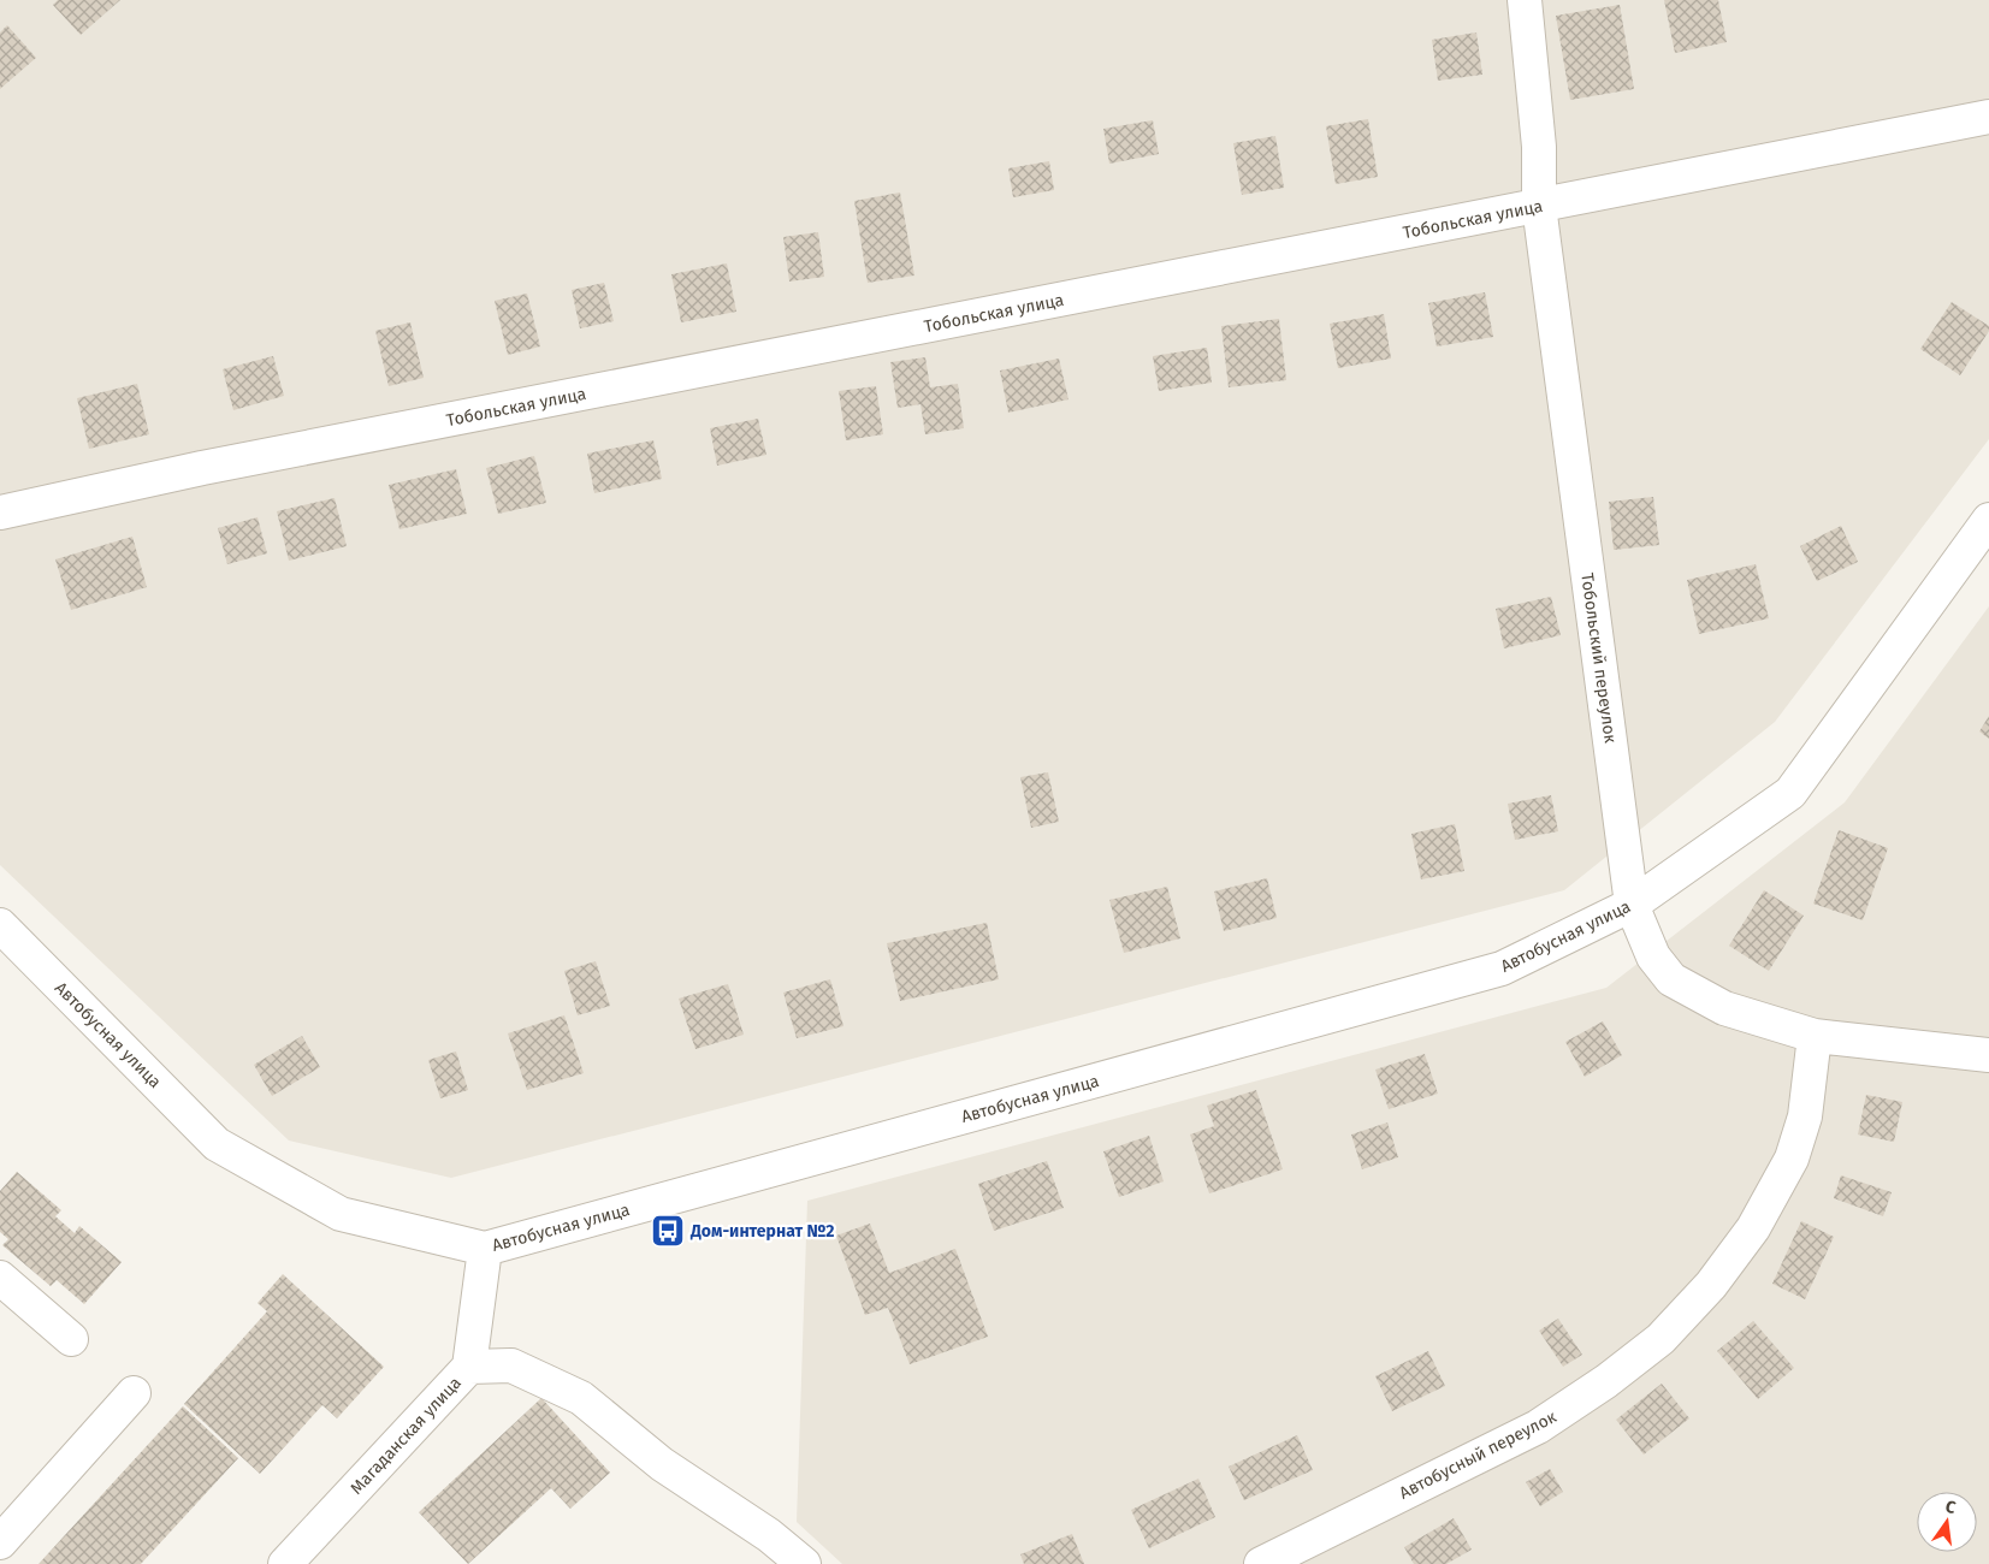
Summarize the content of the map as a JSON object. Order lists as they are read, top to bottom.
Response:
{
  "streets": {
    "street": [
      "Тобольская улица",
      "Тобольский переулок",
      "Автобусная улица",
      "Магаданская улица",
      "Автобусный переулок"
    ]
  },
  "crossings": [
    ["Тобольская улица", "Тобольский переулок"],
    ["Тобольский переулок", "Автобусная улица"],
    ["Тобольский переулок", "Автобусный переулок"],
    ["Автобусная улица", "Магаданская улица"]
  ],
  "places": {
    "bus stop": ["Дом-интернат №2"]
  },
  "north": "top"
}
